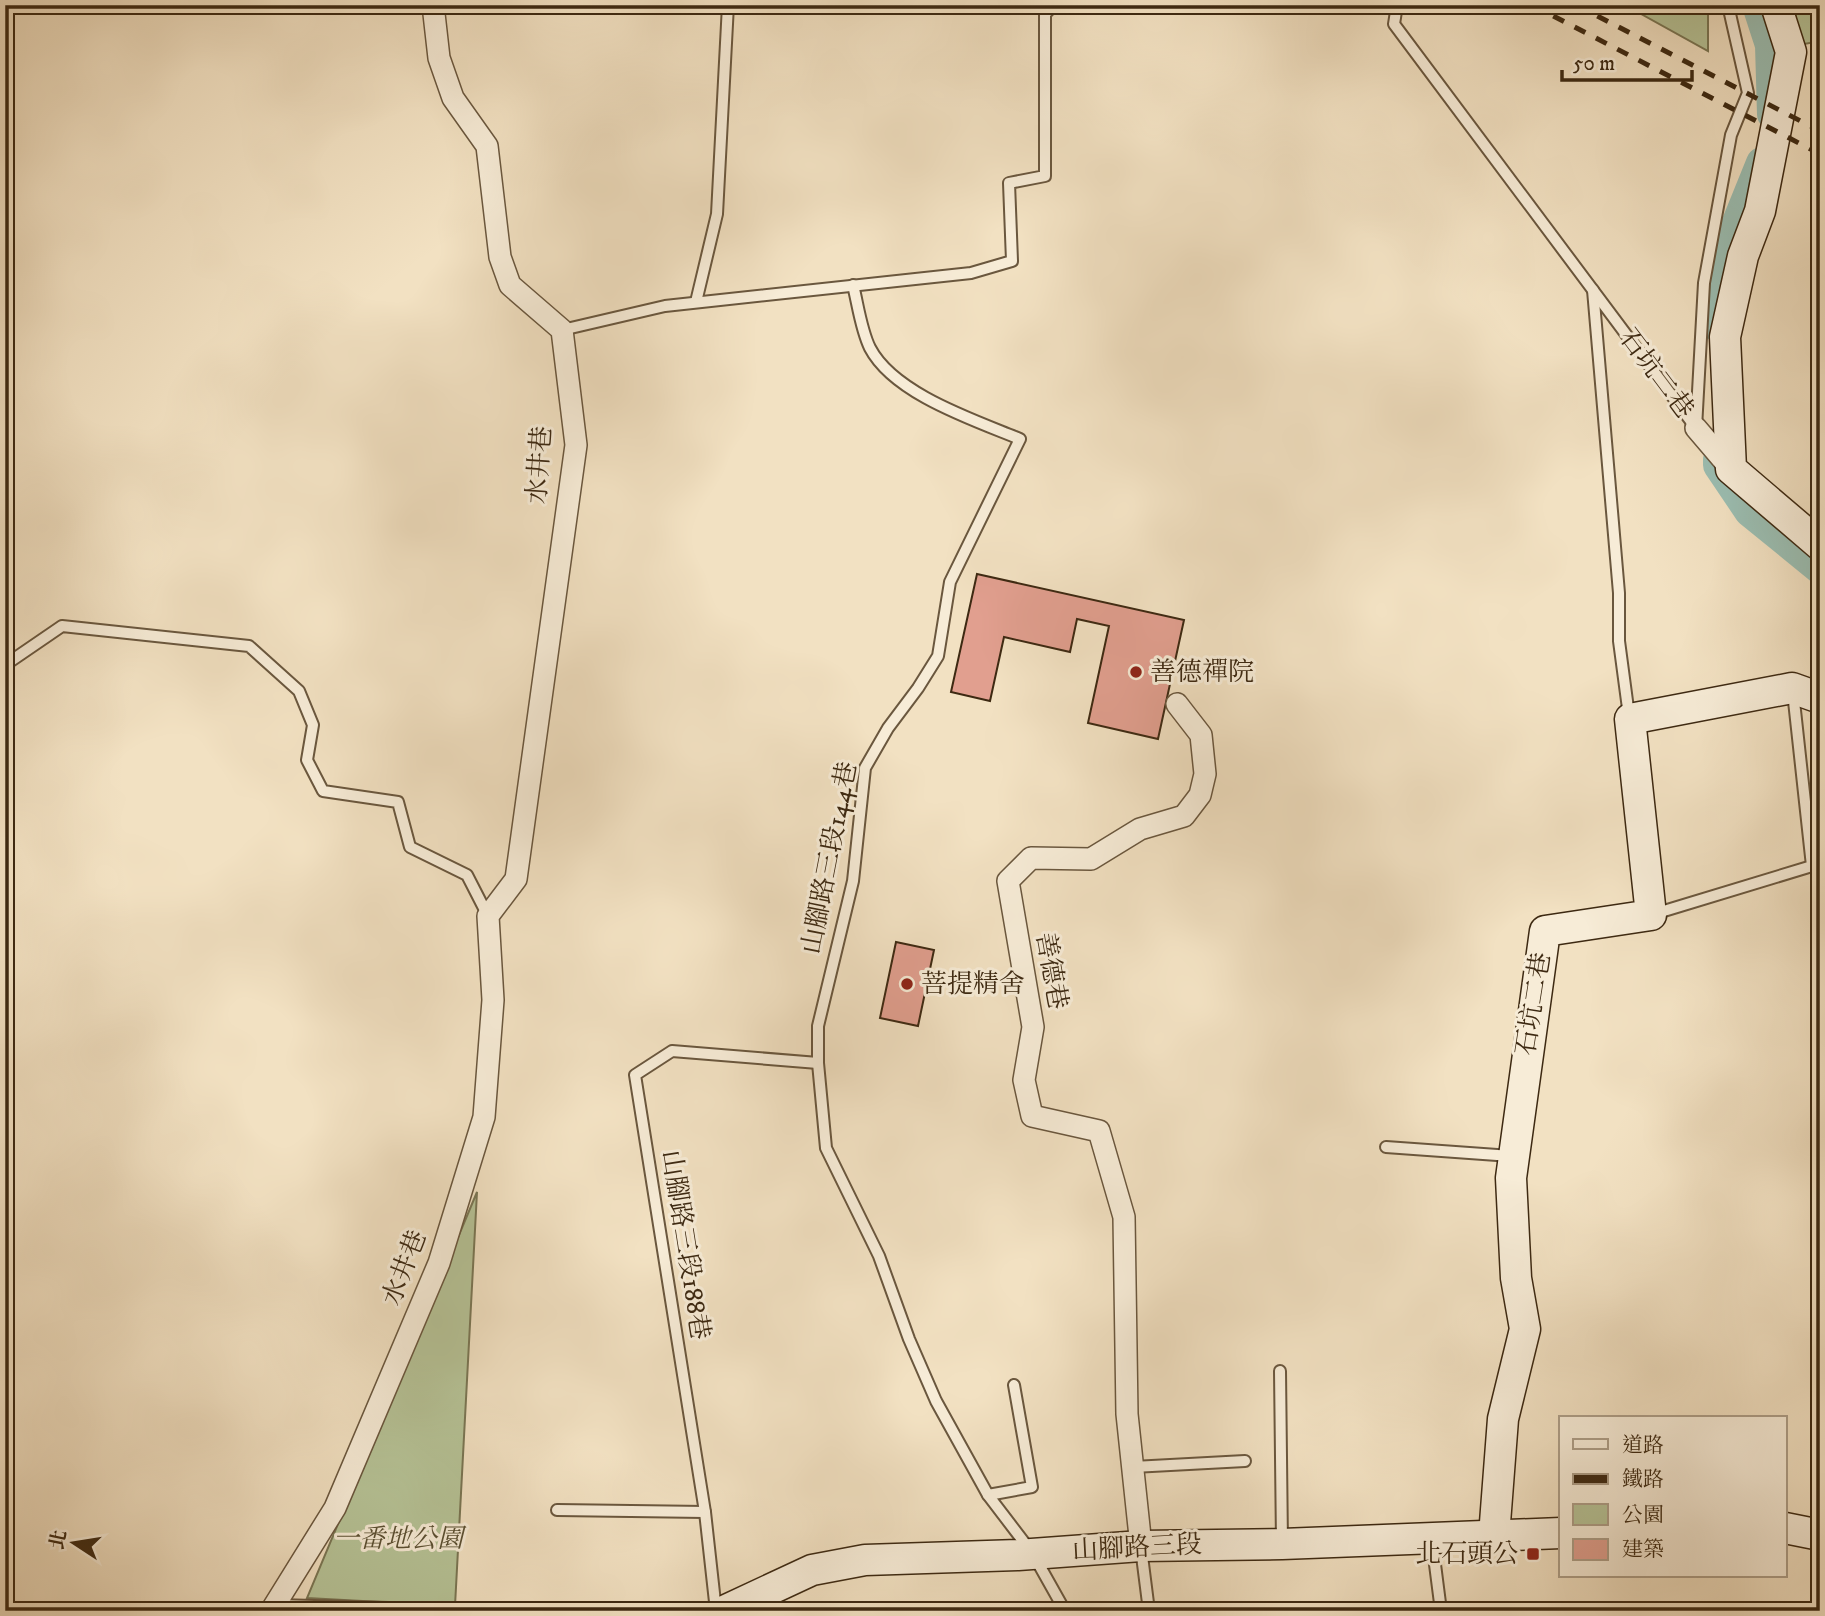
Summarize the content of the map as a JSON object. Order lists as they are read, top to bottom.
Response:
{
  "streets": {
    "street": [
      "石坑二巷",
      "水井巷",
      "善德巷",
      "山腳路三段"
    ],
    "lane": ["山腳路三段144巷", "山腳路三段188巷"]
  },
  "crossings": [
    ["石坑二巷", "山腳路三段"],
    ["山腳路三段144巷", "山腳路三段188巷"],
    ["山腳路三段144巷", "山腳路三段"],
    ["善德巷", "山腳路三段"]
  ],
  "parks": ["一番地公園"],
  "places": {
    "other": ["善德禪院", "菩提精舍"],
    "transit": ["北石頭公"]
  },
  "legend": [
    "道路",
    "鐵路",
    "公園",
    "建築"
  ],
  "scale_bar": "50 m",
  "north": "left"
}
